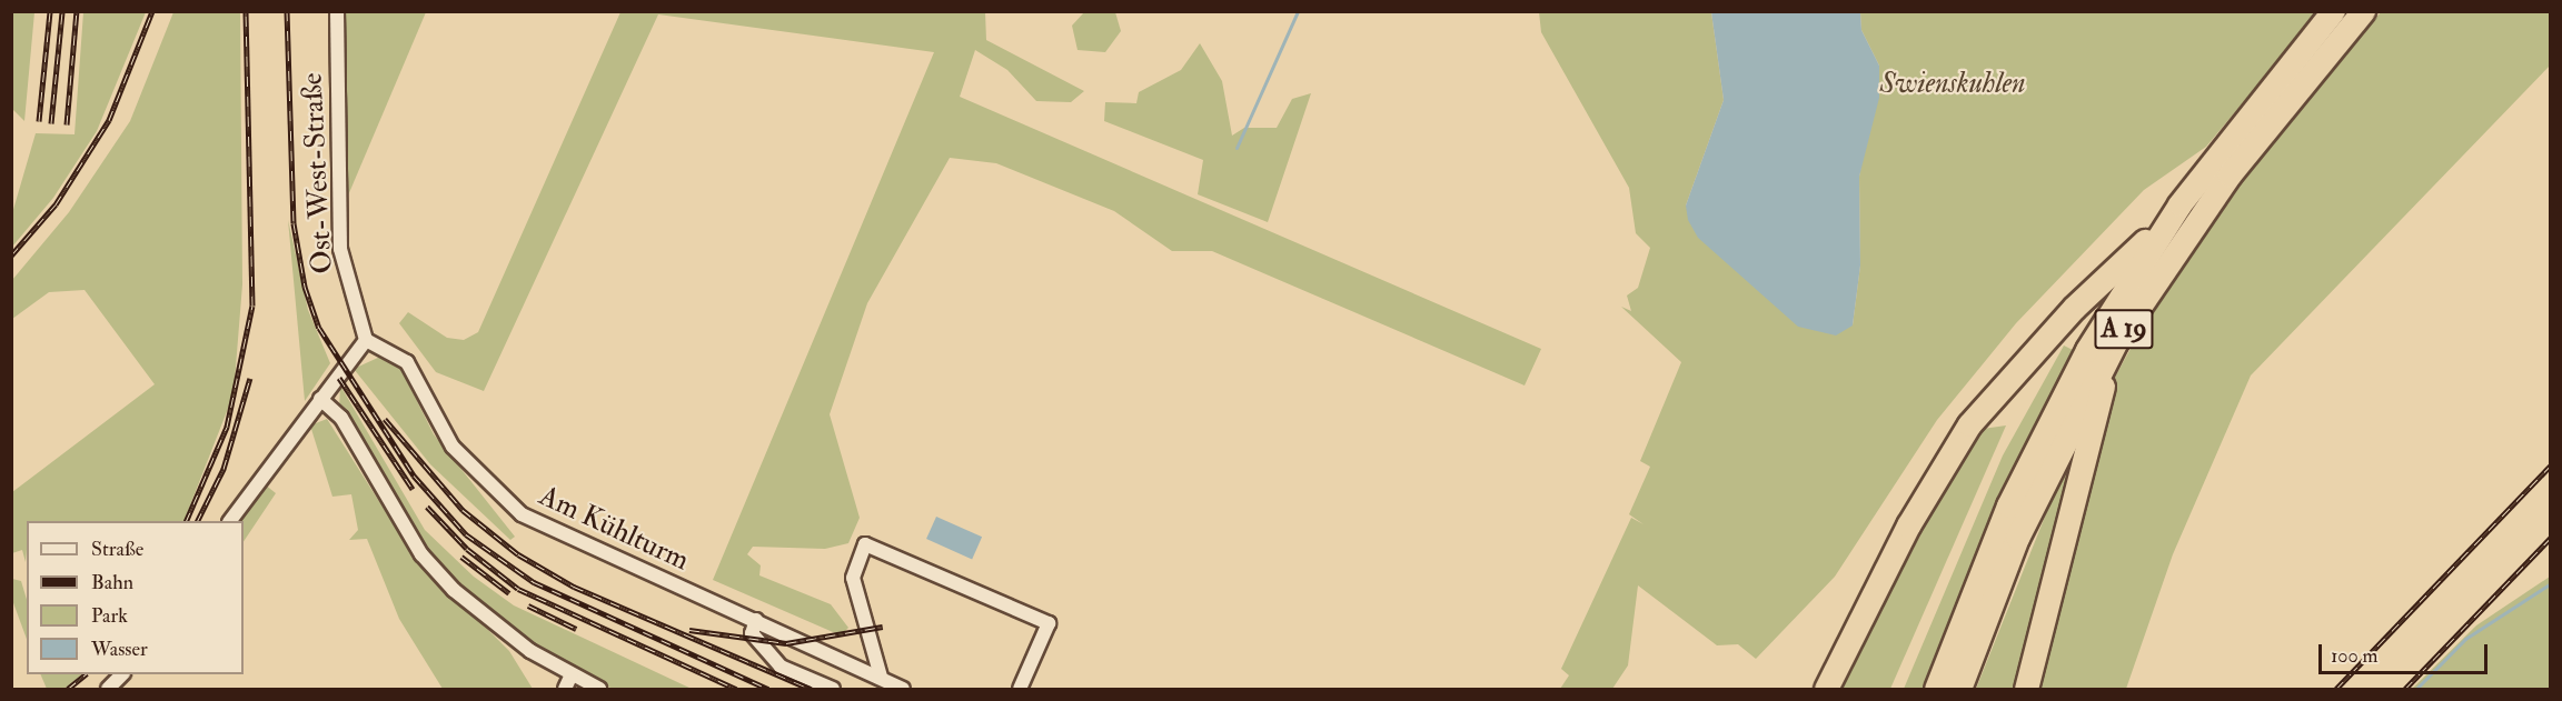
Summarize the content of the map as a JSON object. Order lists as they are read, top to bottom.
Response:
{
  "streets": {
    "highway": ["A 19"],
    "street": ["Ost-West-Straße", "Am Kühlturm"]
  },
  "crossings": [
    ["Ost-West-Straße", "Am Kühlturm"]
  ],
  "parks": ["Swienskuhlen"],
  "legend": [
    "Straße",
    "Bahn",
    "Park",
    "Wasser"
  ],
  "scale_bar": "100 m"
}
